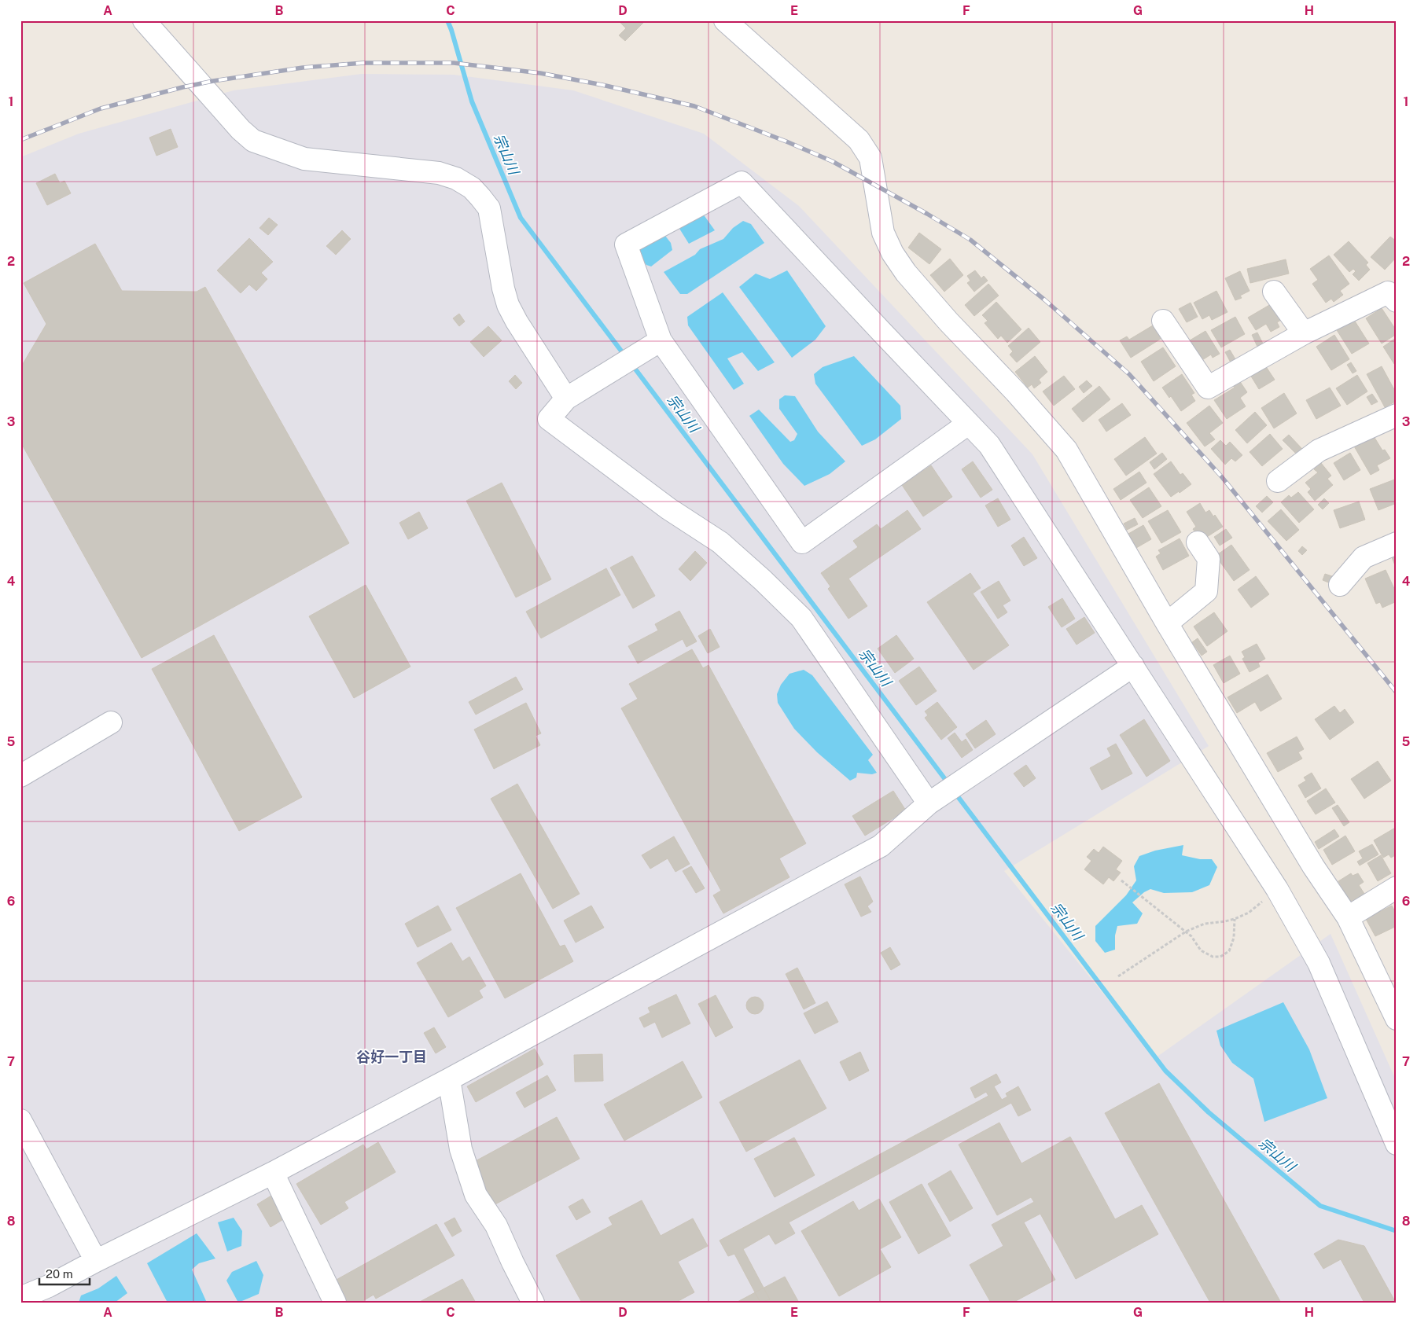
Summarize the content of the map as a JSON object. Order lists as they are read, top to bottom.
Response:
{
  "districts": ["谷好一丁目"],
  "water": ["宗山川"],
  "scale_bar": "20 m",
  "grid": {
    "columns": [
      "A",
      "B",
      "C",
      "D",
      "E",
      "F",
      "G",
      "H"
    ],
    "rows": [
      "1",
      "2",
      "3",
      "4",
      "5",
      "6",
      "7",
      "8"
    ]
  }
}
